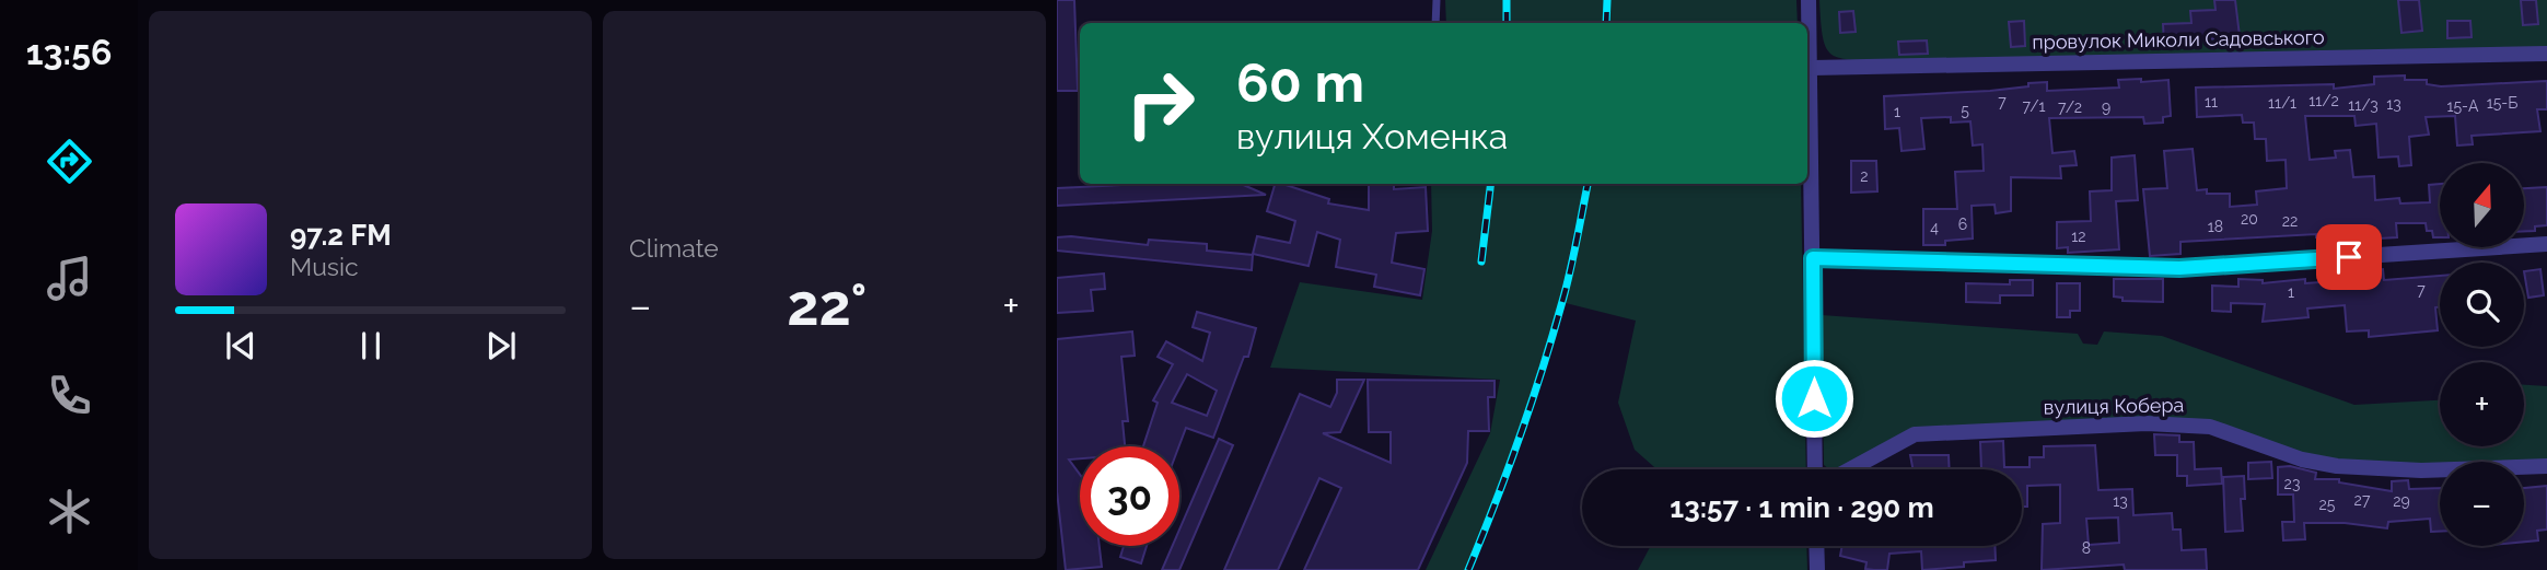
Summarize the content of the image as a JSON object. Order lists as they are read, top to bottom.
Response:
{
  "streets": {
    "street": ["провулок Миколи Садовського", "вулиця Кобера"]
  },
  "house_numbers": [
    "11/2",
    "7",
    "11",
    "11/1",
    "15-Б",
    "13",
    "11/3",
    "7/1",
    "15-А",
    "7/2",
    "9",
    "5",
    "1",
    "2",
    "20",
    "22",
    "6",
    "18",
    "4",
    "12",
    "7",
    "1",
    "23",
    "27",
    "13",
    "29",
    "25",
    "8"
  ],
  "north": "top",
  "page": {
    "tabs": "13:56",
    "tile": "Climate",
    "turn": ["60 m", "вулиця Хоменка"],
    "map_buttons": ["+", "−"],
    "song": ["97.2 FM", "Music"],
    "heat": ["−", "22°", "+"],
    "limit": "30",
    "trip": "13:57 · 1 min · 290 m"
  }
}
